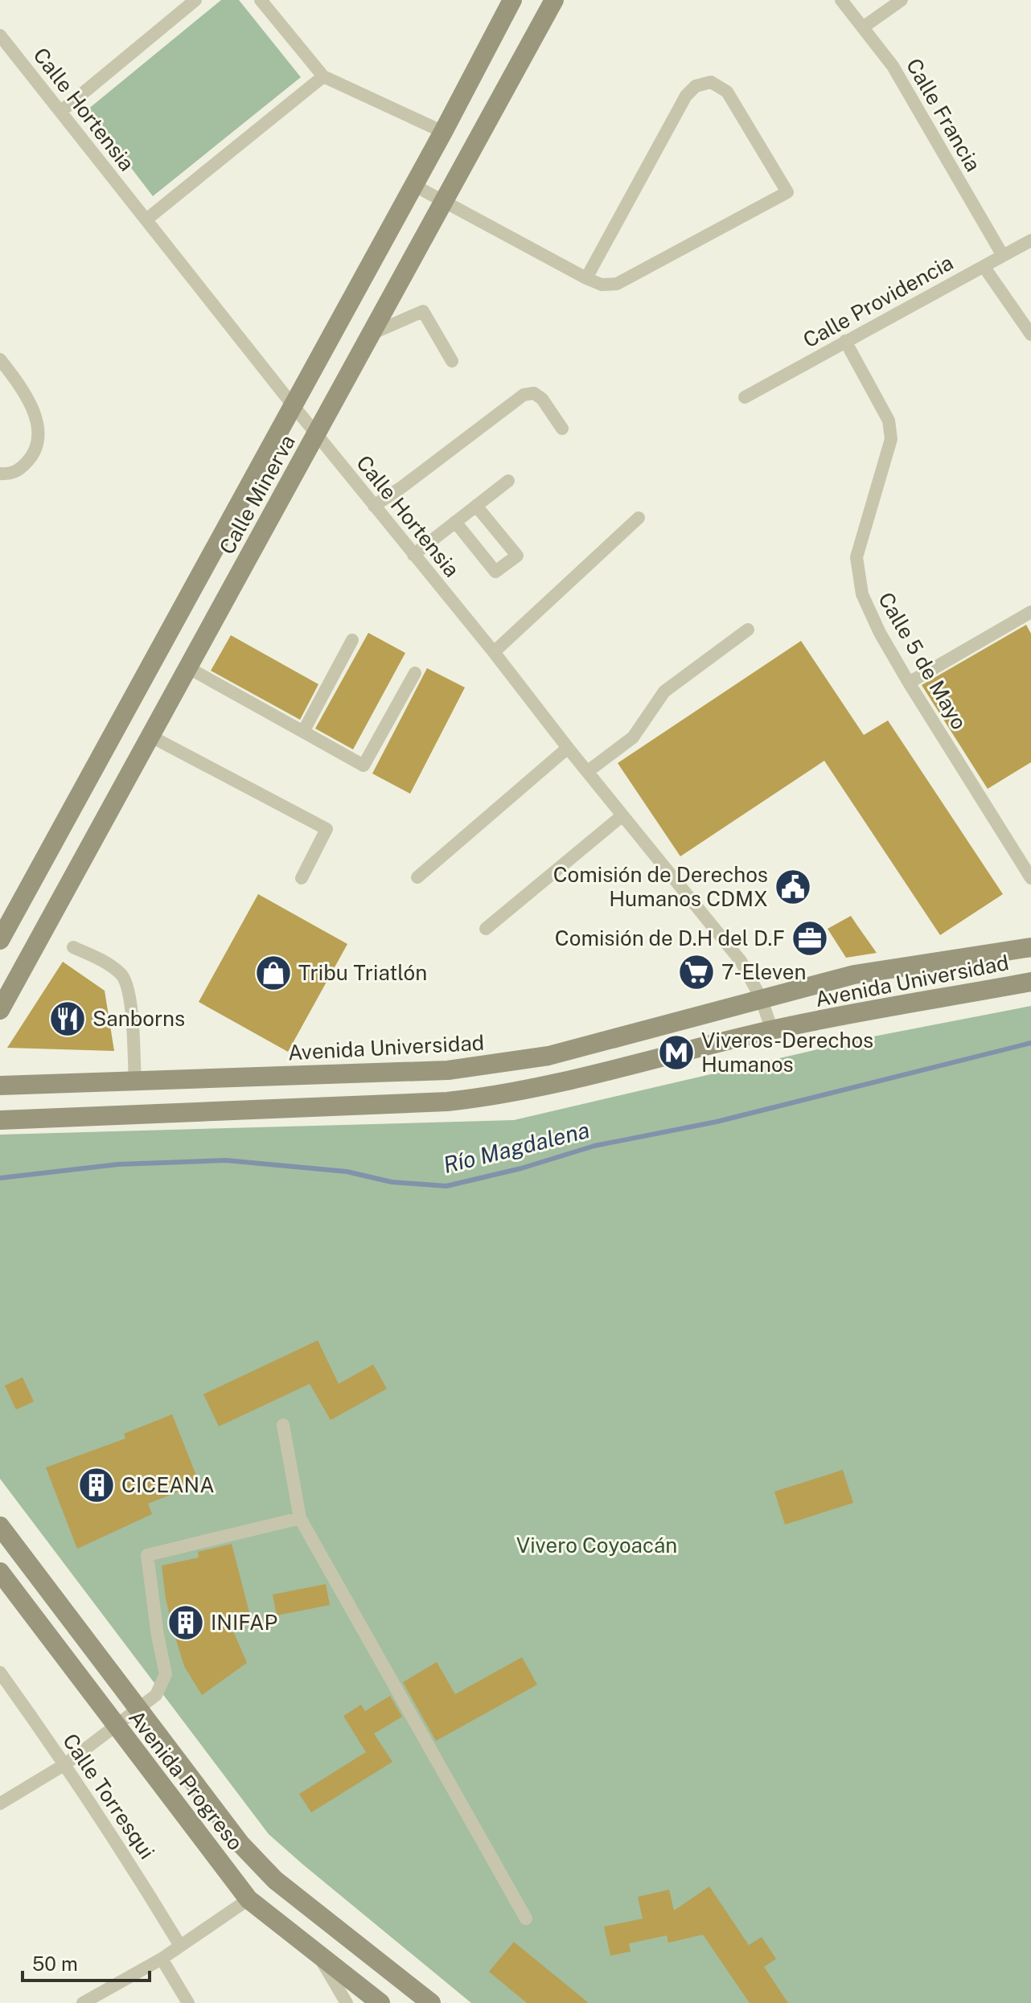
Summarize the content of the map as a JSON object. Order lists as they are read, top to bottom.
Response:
{
  "streets": {
    "street": [
      "Calle Hortensia",
      "Calle Francia",
      "Calle Providencia",
      "Calle Minerva",
      "Calle 5 de Mayo",
      "Avenida Universidad",
      "Avenida Progreso",
      "Calle Torresqui"
    ]
  },
  "crossings": [
    ["Calle Hortensia", "Calle Minerva"],
    ["Calle Hortensia", "Avenida Universidad"],
    ["Calle Francia", "Calle Providencia"],
    ["Calle Providencia", "Calle 5 de Mayo"]
  ],
  "water": ["Río Magdalena"],
  "parks": ["Vivero Coyoacán"],
  "places": {
    "public building": ["Comisión de Derechos Humanos CDMX"],
    "office": ["Comisión de D.H del D.F"],
    "supermarket": ["7-Eleven"],
    "shop": ["Tribu Triatlón"],
    "restaurant": ["Sanborns"],
    "metro station": ["Viveros-Derechos Humanos"],
    "building": ["CICEANA", "INIFAP"]
  },
  "scale_bar": "50 m"
}
